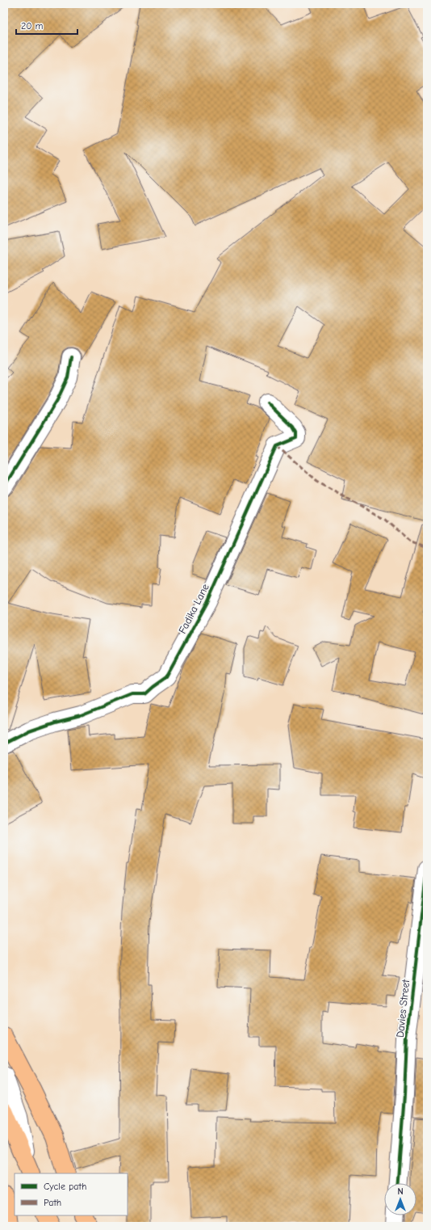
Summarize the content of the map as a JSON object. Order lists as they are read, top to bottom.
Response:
{
  "streets": {
    "street": ["Fadika Lane", "Davies Street"]
  },
  "legend": ["Cycle path", "Path"],
  "scale_bar": "20 m",
  "north": "top"
}
